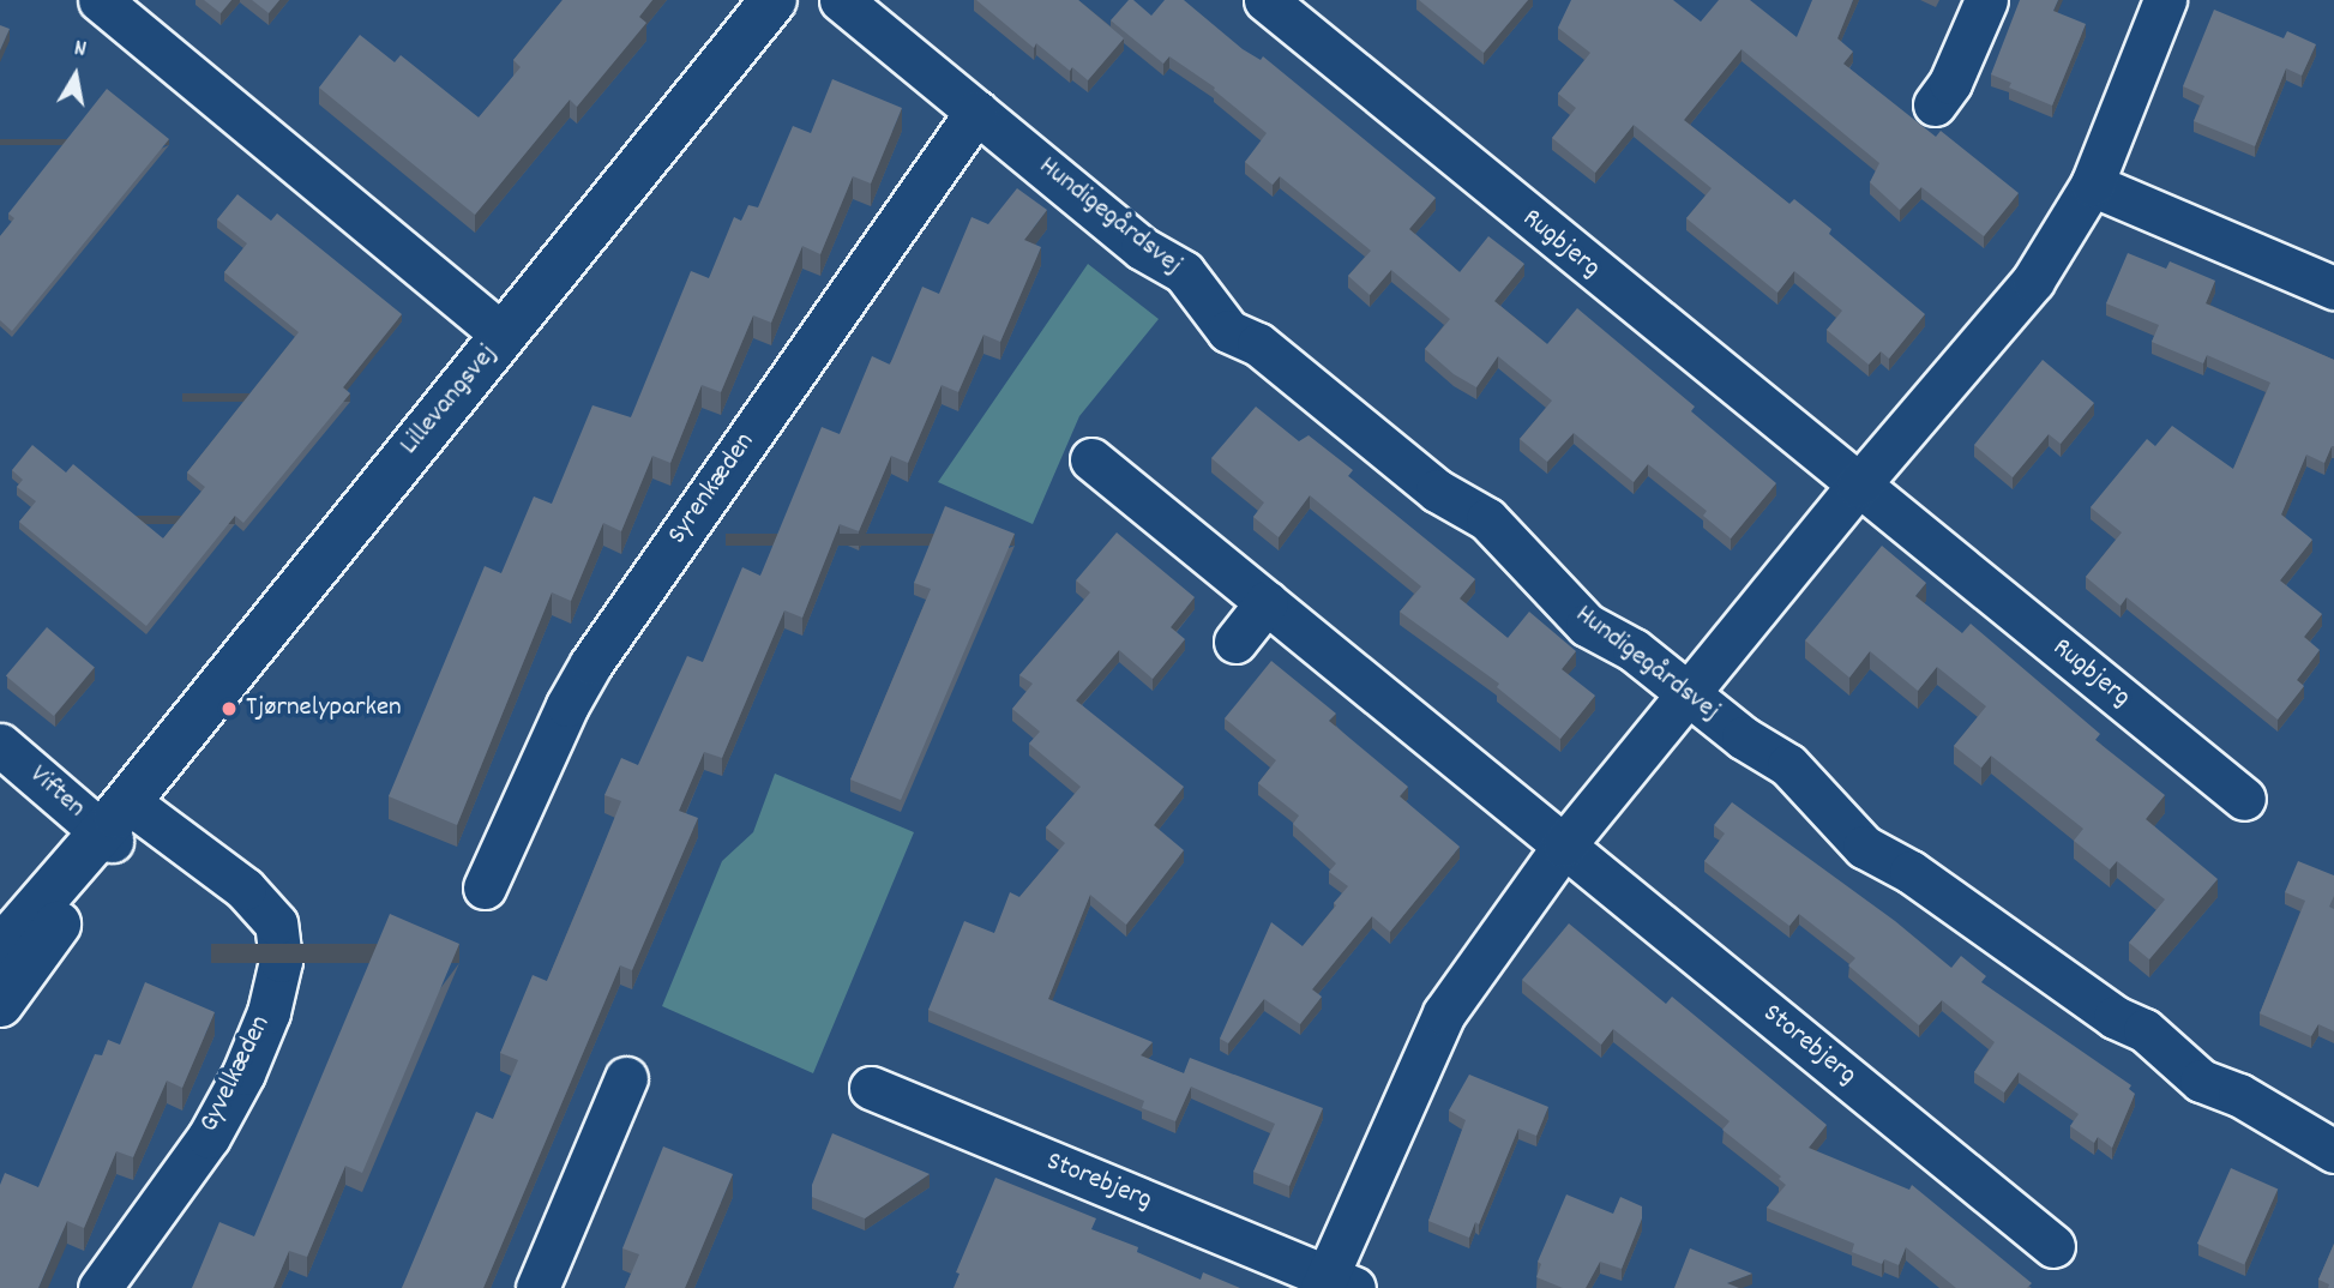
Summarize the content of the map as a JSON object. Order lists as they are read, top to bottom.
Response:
{
  "streets": {
    "street": [
      "Hundigegårdsvej",
      "Rugbjerg",
      "Lillevangsvej",
      "Syrenkæden",
      "Viften",
      "Storebjerg",
      "Gyvelkæden"
    ]
  },
  "crossings": [
    ["Hundigegårdsvej", "Syrenkæden"],
    ["Hundigegårdsvej", "Storebjerg"],
    ["Lillevangsvej", "Viften"],
    ["Lillevangsvej", "Gyvelkæden"],
    ["Viften", "Gyvelkæden"]
  ],
  "places": ["Tjørnelyparken"],
  "north": "top"
}
